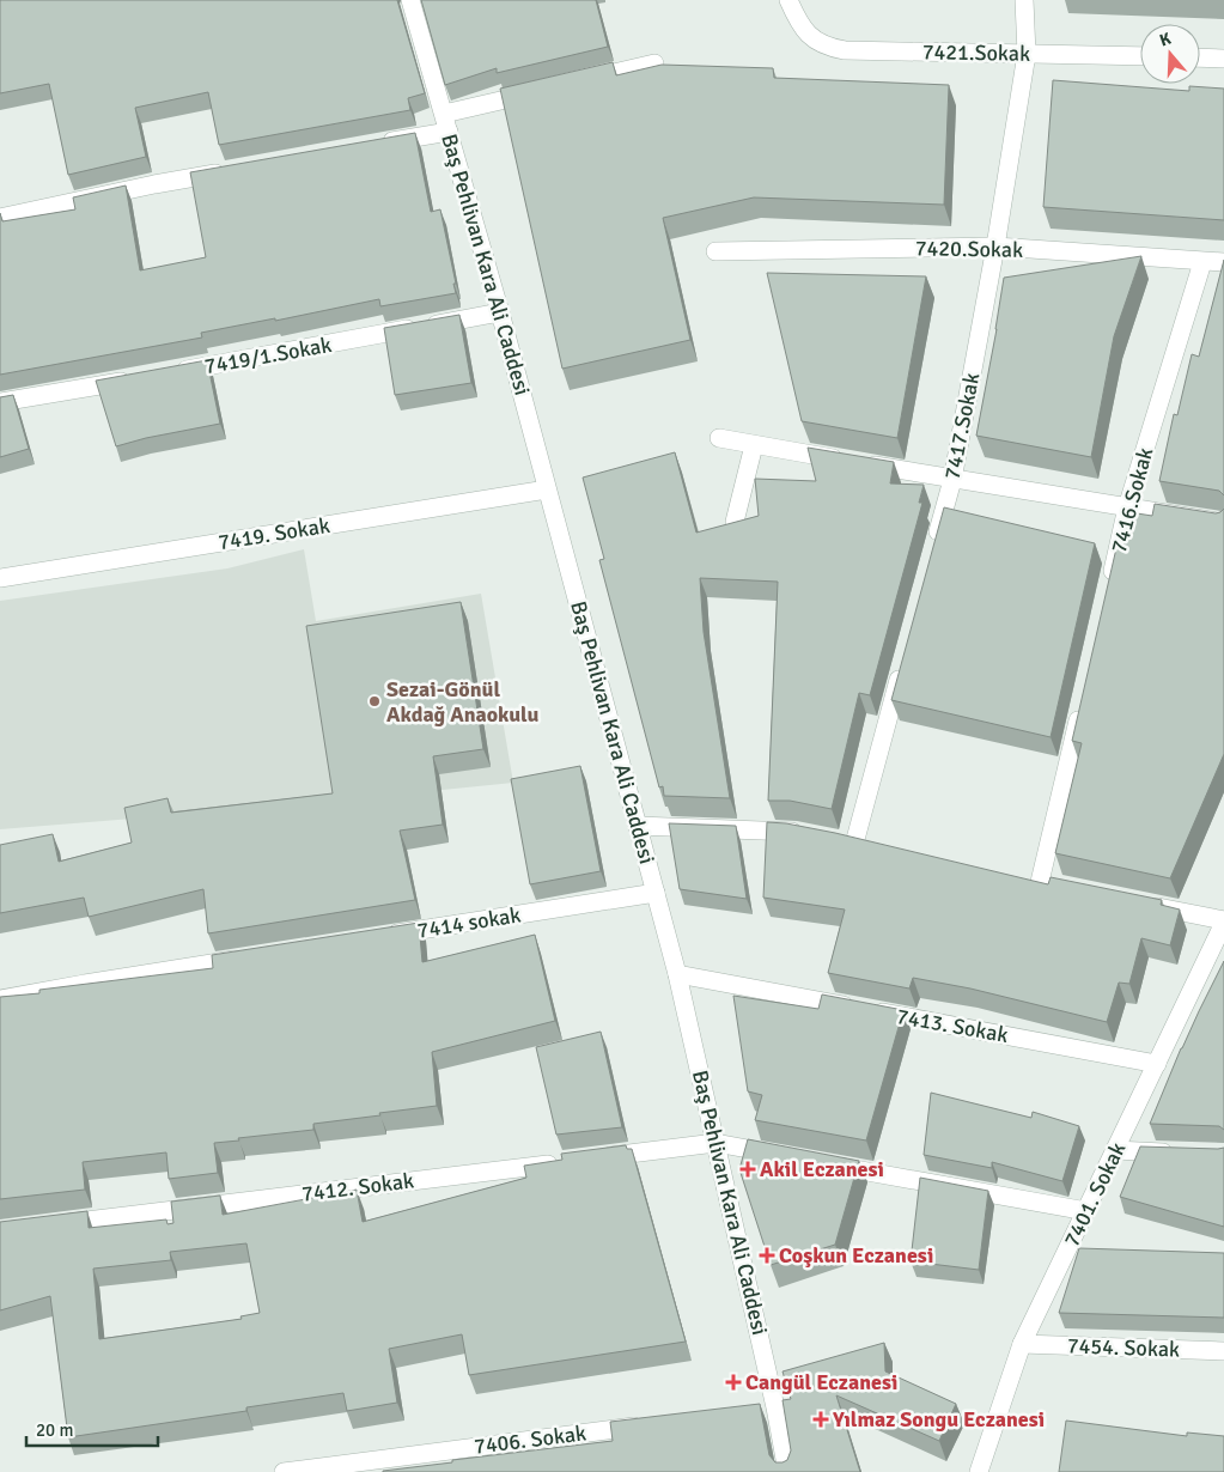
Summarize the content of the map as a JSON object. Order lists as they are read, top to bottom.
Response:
{
  "streets": {
    "street": [
      "7421.Sokak",
      "7420.Sokak",
      "Baş Pehlivan Kara Ali Caddesi",
      "7419/1.Sokak",
      "7417.Sokak",
      "7416.Sokak",
      "7419. Sokak",
      "7414 sokak",
      "7413. Sokak",
      "7412. Sokak",
      "7401. Sokak",
      "7454. Sokak",
      "7406. Sokak"
    ]
  },
  "crossings": [
    ["7421.Sokak", "7417.Sokak"],
    ["7420.Sokak", "7417.Sokak"],
    ["7420.Sokak", "7416.Sokak"],
    ["Baş Pehlivan Kara Ali Caddesi", "7419/1.Sokak"],
    ["Baş Pehlivan Kara Ali Caddesi", "7419. Sokak"],
    ["Baş Pehlivan Kara Ali Caddesi", "7414 sokak"],
    ["Baş Pehlivan Kara Ali Caddesi", "7413. Sokak"],
    ["7413. Sokak", "7401. Sokak"],
    ["7401. Sokak", "7454. Sokak"]
  ],
  "places": {
    "other": ["Sezai-Gönül Akdağ Anaokulu"],
    "health": [
      "Akil Eczanesi",
      "Coşkun Eczanesi",
      "Cangül Eczanesi",
      "Yılmaz Songu Eczanesi"
    ]
  },
  "scale_bar": "20 m",
  "north": "top"
}
